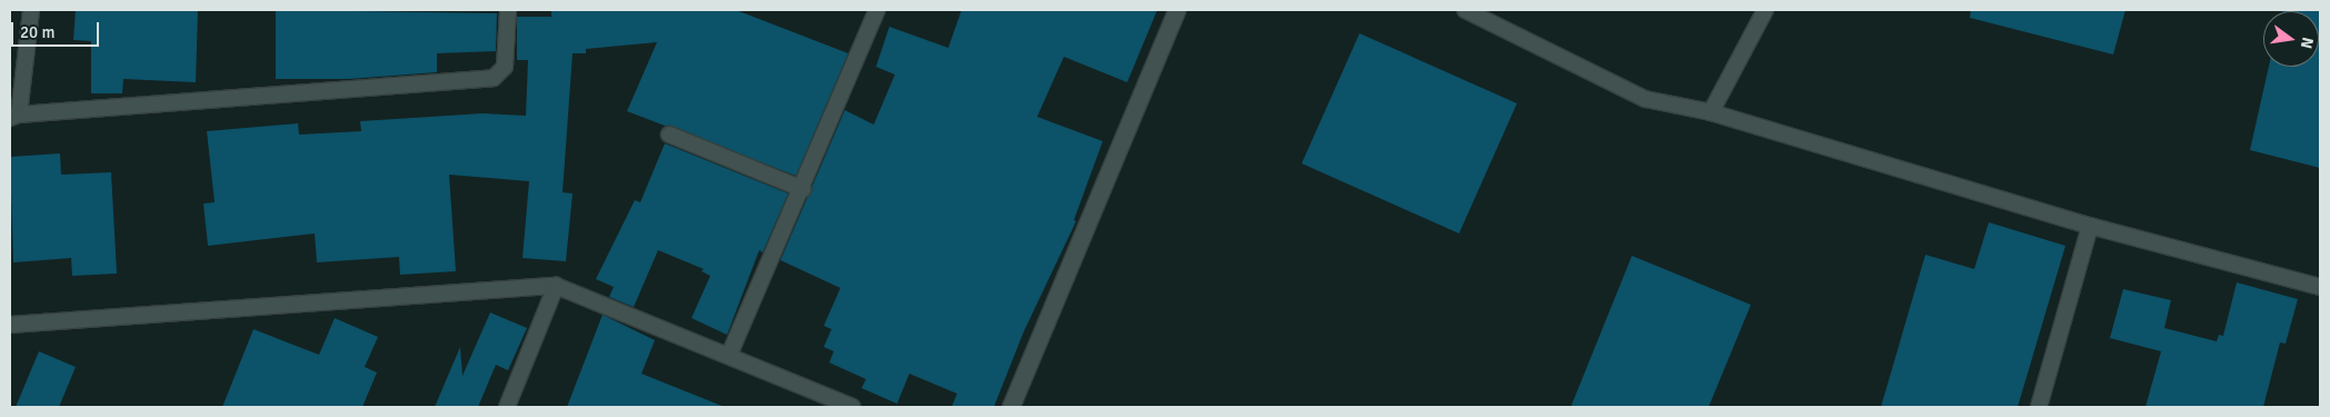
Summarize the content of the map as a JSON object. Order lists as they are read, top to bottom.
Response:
{
  "scale_bar": "20 m",
  "north": "right"
}
